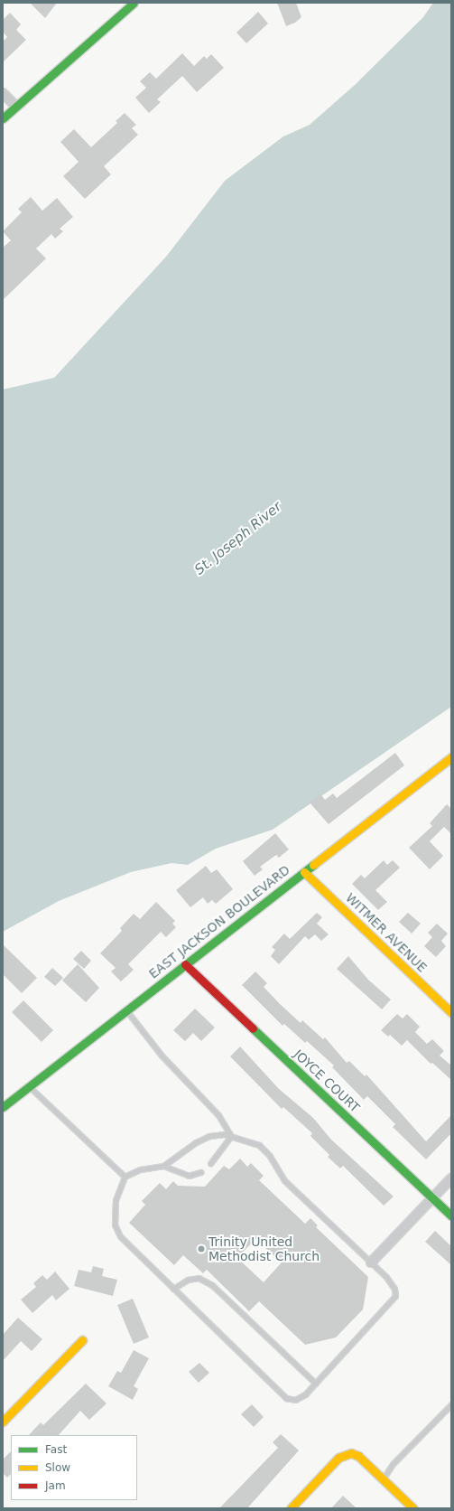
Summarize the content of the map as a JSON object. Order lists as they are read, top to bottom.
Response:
{
  "streets": {
    "street": ["EAST JACKSON BOULEVARD", "WITMER AVENUE", "JOYCE COURT"]
  },
  "crossings": [
    ["EAST JACKSON BOULEVARD", "WITMER AVENUE"],
    ["EAST JACKSON BOULEVARD", "JOYCE COURT"]
  ],
  "water": ["St. Joseph River"],
  "places": ["Trinity United Methodist Church"],
  "legend": ["Fast", "Slow", "Jam"]
}
